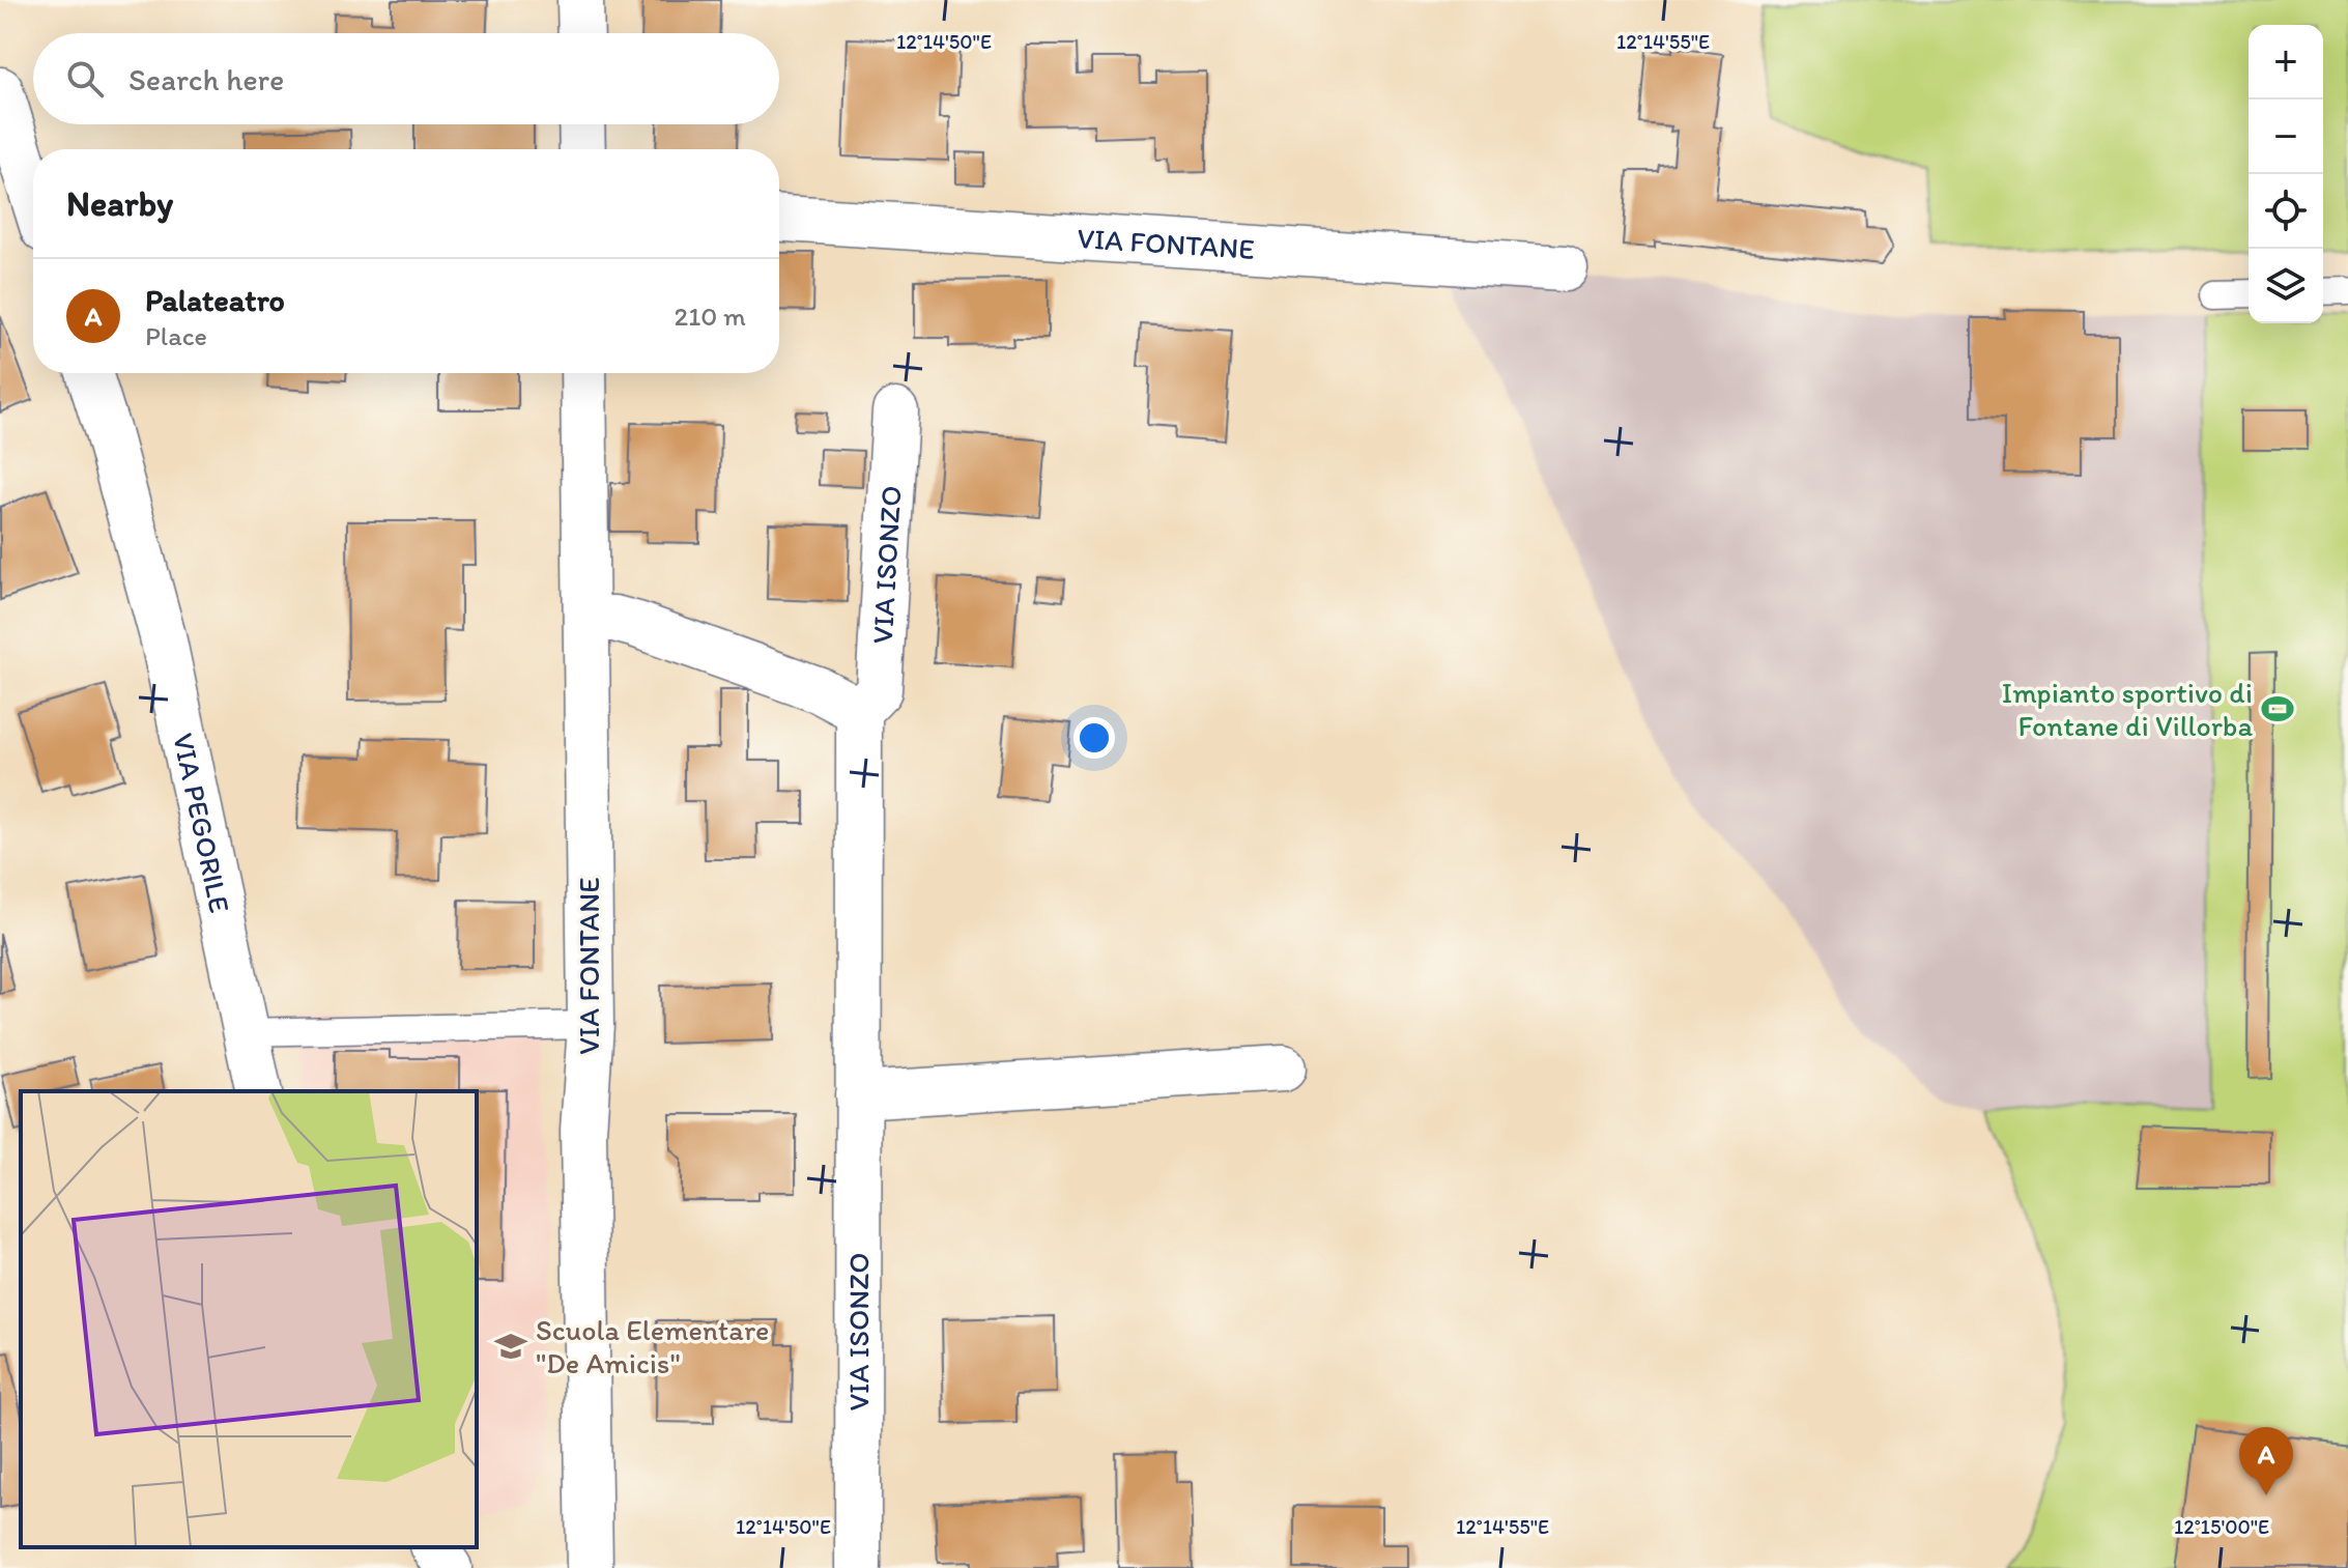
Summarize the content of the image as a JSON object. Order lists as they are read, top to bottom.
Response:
{
  "streets": {
    "street": ["VIA FONTANE", "VIA ISONZO", "VIA PEGORILE"]
  },
  "places": {
    "sports": ["Impianto sportivo di Fontane di Villorba"],
    "school or university": ["Scuola Elementare \"De Amicis\""]
  },
  "page": {
    "map_buttons": ["+", "−"],
    "search": "Search here",
    "heading": "Nearby",
    "list": [
      {
        "mark": "A",
        "name": "Palateatro",
        "note": "Place",
        "value": "210 m"
      }
    ],
    "pins": "A"
  },
  "coordinates": ["12°14'50\"E", "12°14'55\"E", "12°15'00\"E"]
}
